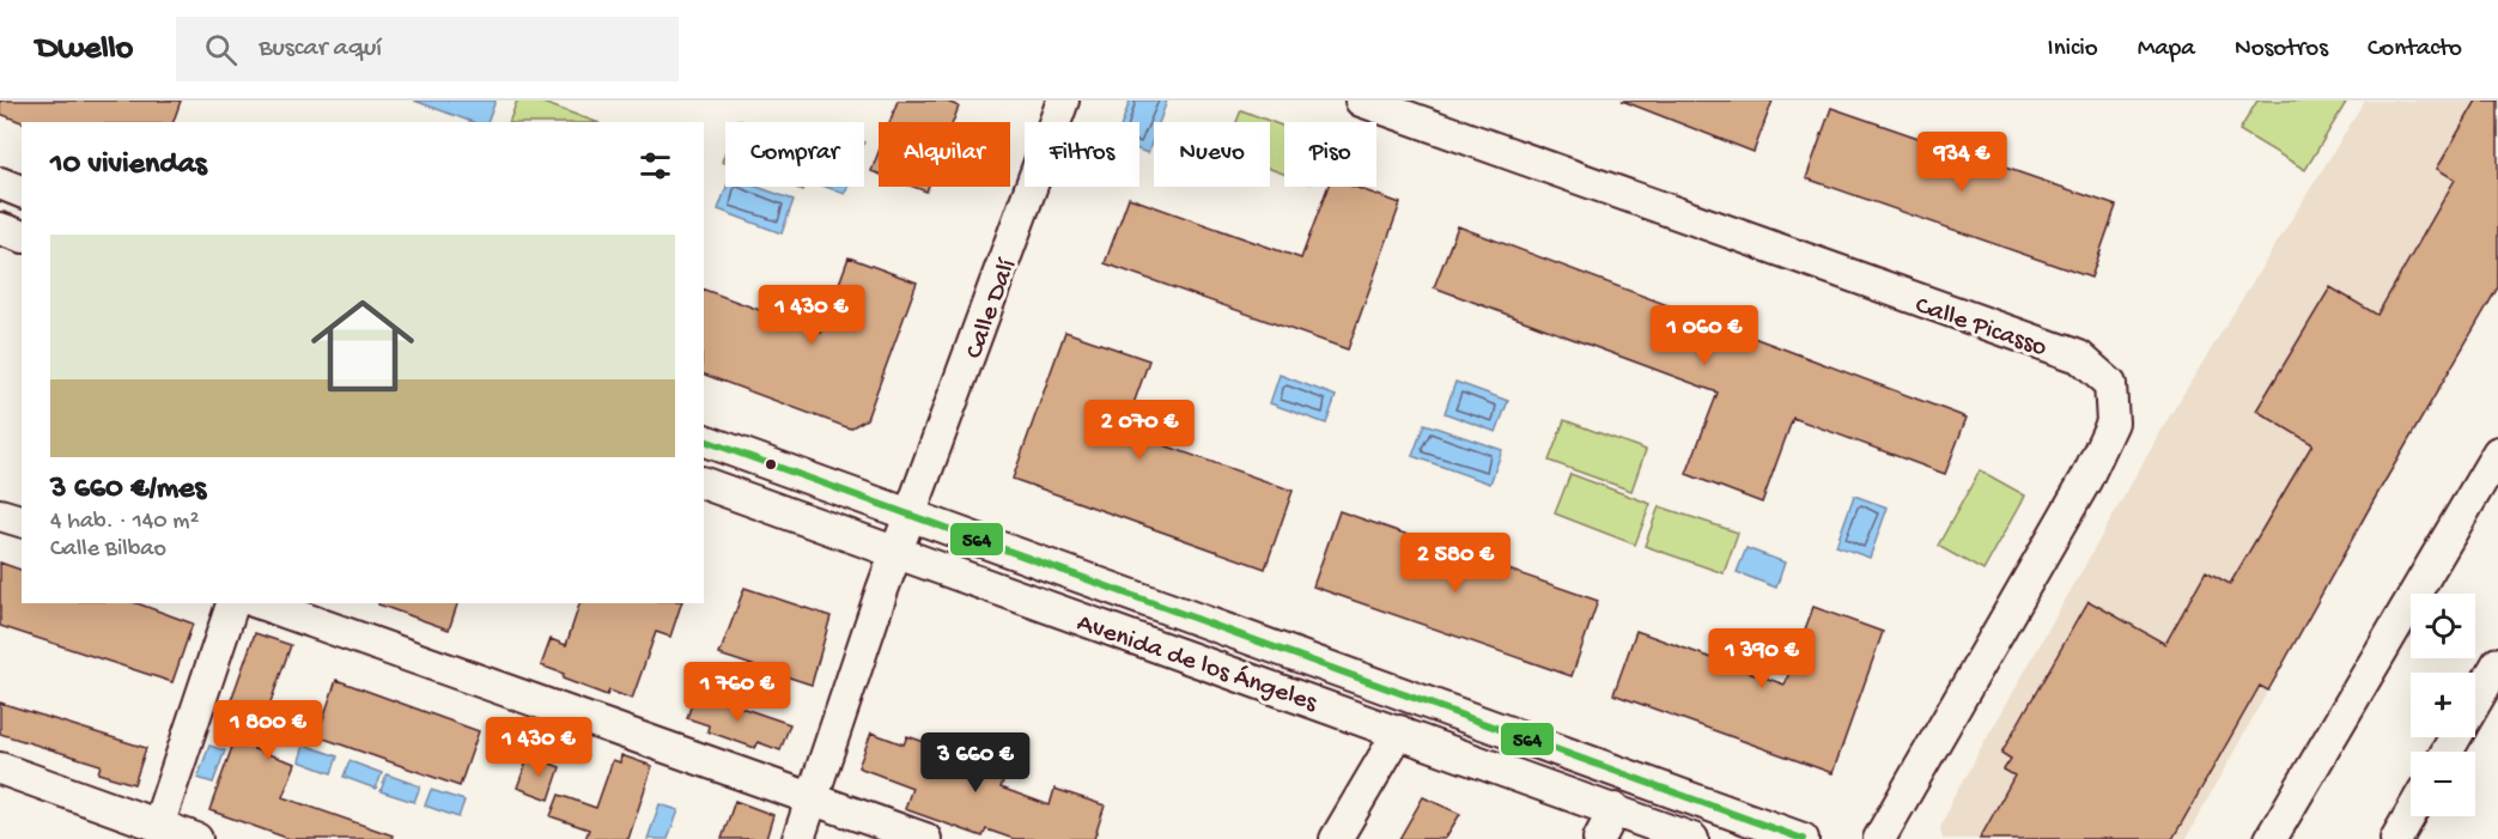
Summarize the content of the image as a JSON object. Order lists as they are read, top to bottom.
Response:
{
  "streets": {
    "street": ["Calle Dalí", "Calle Picasso", "Avenida de los Ángeles"]
  },
  "crossings": [
    ["Calle Dalí", "Avenida de los Ángeles"]
  ],
  "lines": ["transit line 564"],
  "page": {
    "header": "Dwello",
    "search": "Buscar aquí",
    "nav": [
      "Inicio",
      "Mapa",
      "Nosotros",
      "Contacto"
    ],
    "chip": [
      "Comprar",
      "Alquilar",
      "Filtros",
      "Nuevo",
      "Piso"
    ],
    "heading": "10 viviendas",
    "price": [
      "934 €",
      "1 430 €",
      "1 060 €",
      "2 070 €",
      "2 580 €",
      "1 390 €",
      "1 760 €",
      "1 800 €",
      "1 430 €",
      "3 660 €"
    ],
    "list": [
      {
        "name": "3 660 €/mes",
        "note": "4 hab. · 140 m² · Calle Bilbao"
      }
    ],
    "map_buttons": ["+", "−"]
  }
}
